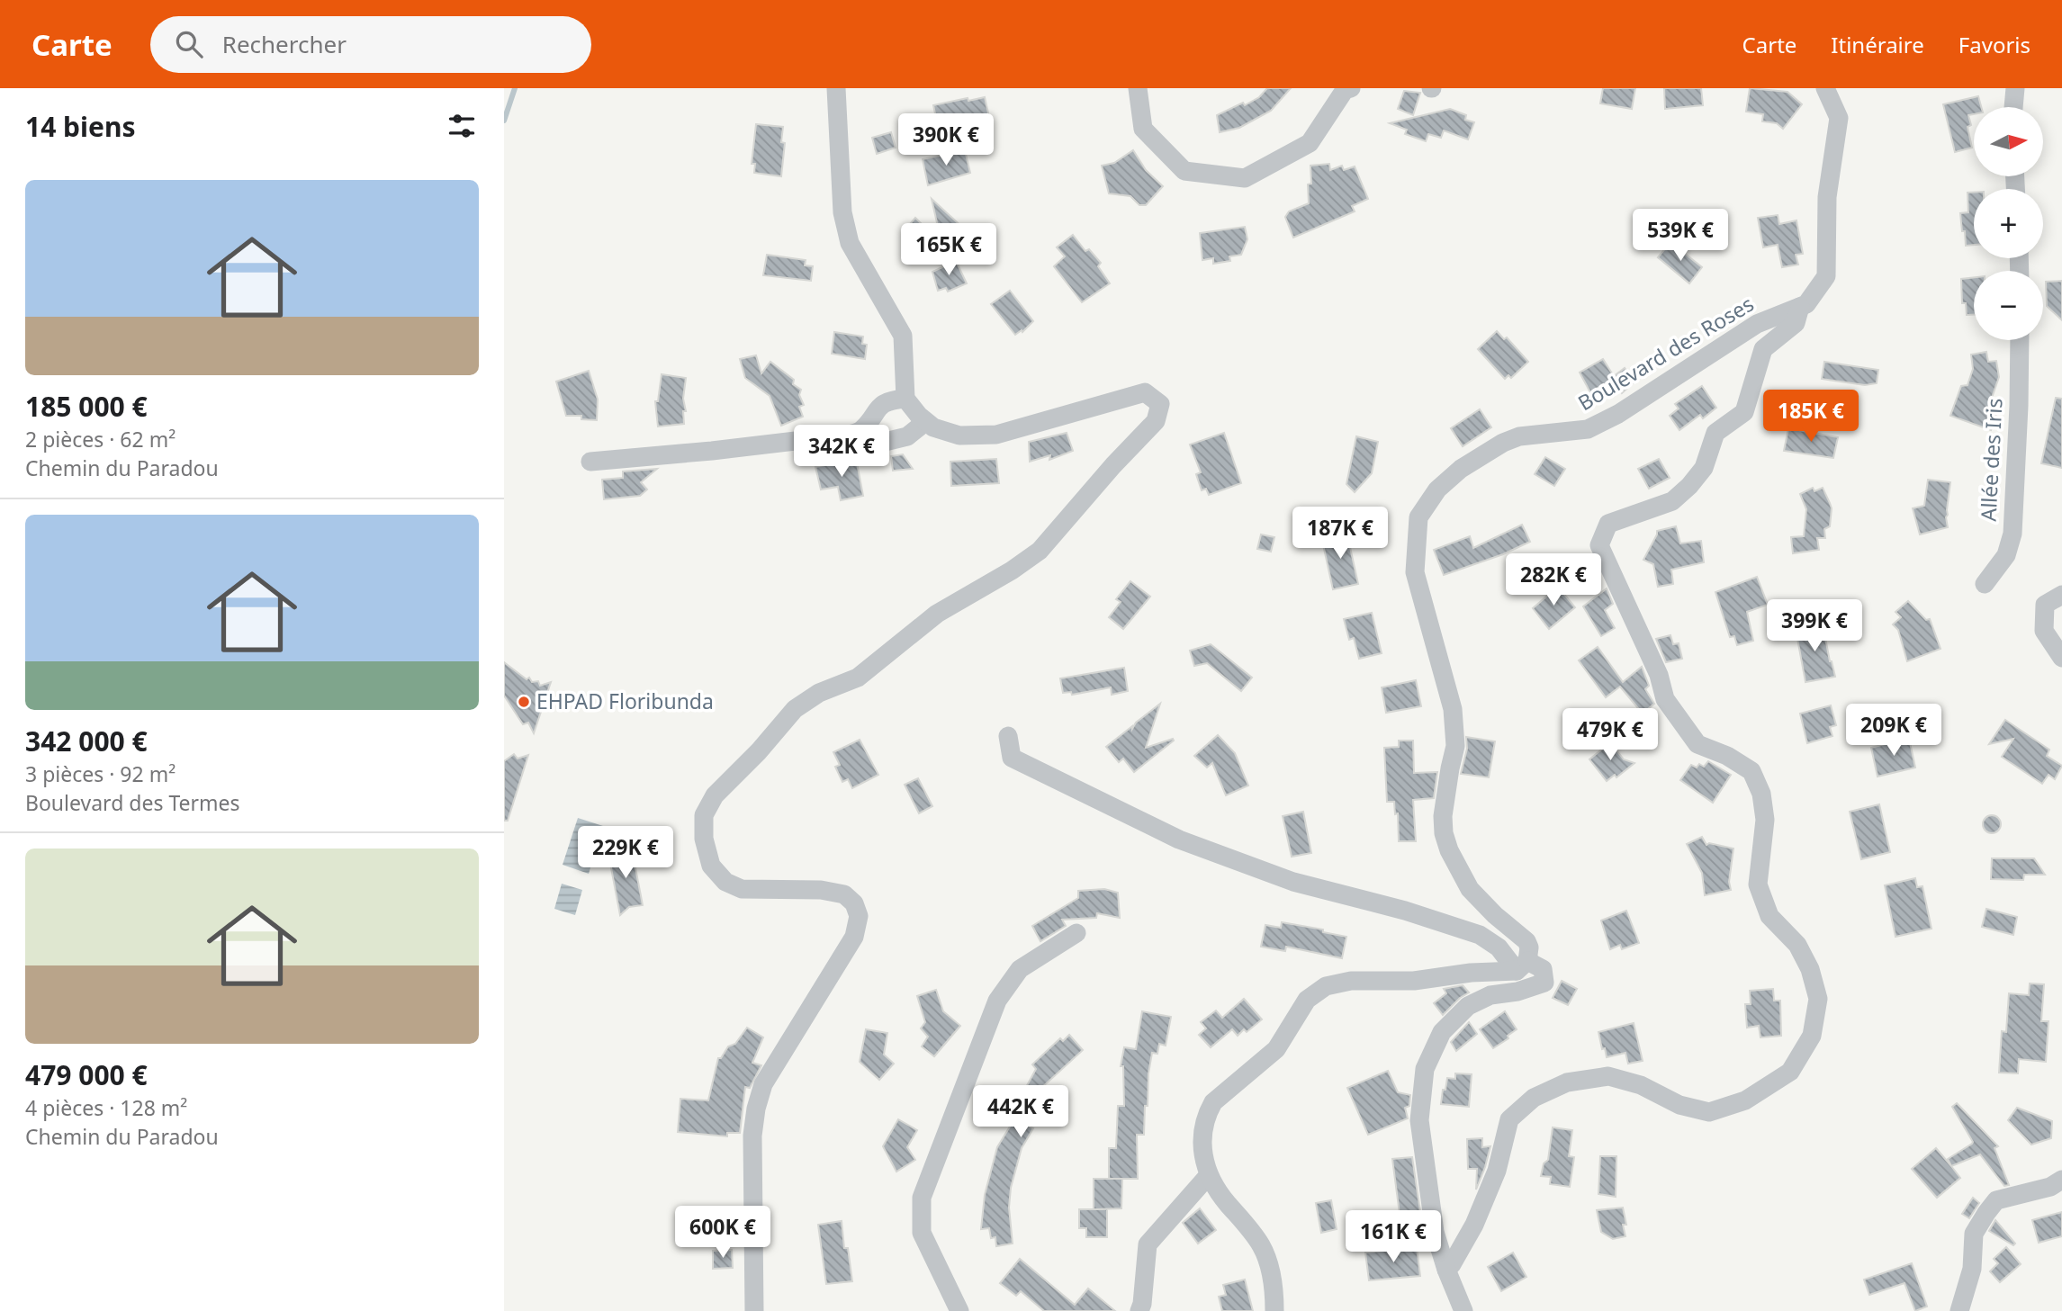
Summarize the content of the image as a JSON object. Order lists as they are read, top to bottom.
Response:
{
  "streets": {
    "street": ["Boulevard des Roses", "Allée des Iris"]
  },
  "places": ["EHPAD Floribunda"],
  "north": "right",
  "page": {
    "header": "Carte",
    "search": "Rechercher",
    "nav": ["Carte", "Itinéraire", "Favoris"],
    "heading": "14 biens",
    "map_buttons": ["+", "−"],
    "price": [
      "390K €",
      "539K €",
      "165K €",
      "185K €",
      "342K €",
      "187K €",
      "282K €",
      "399K €",
      "209K €",
      "479K €",
      "229K €",
      "442K €",
      "600K €",
      "161K €"
    ],
    "list": [
      {
        "name": "185 000 €",
        "note": "2 pièces · 62 m² · Chemin du Paradou"
      },
      {
        "name": "342 000 €",
        "note": "3 pièces · 92 m² · Boulevard des Termes"
      },
      {
        "name": "479 000 €",
        "note": "4 pièces · 128 m² · Chemin du Paradou"
      }
    ]
  }
}
